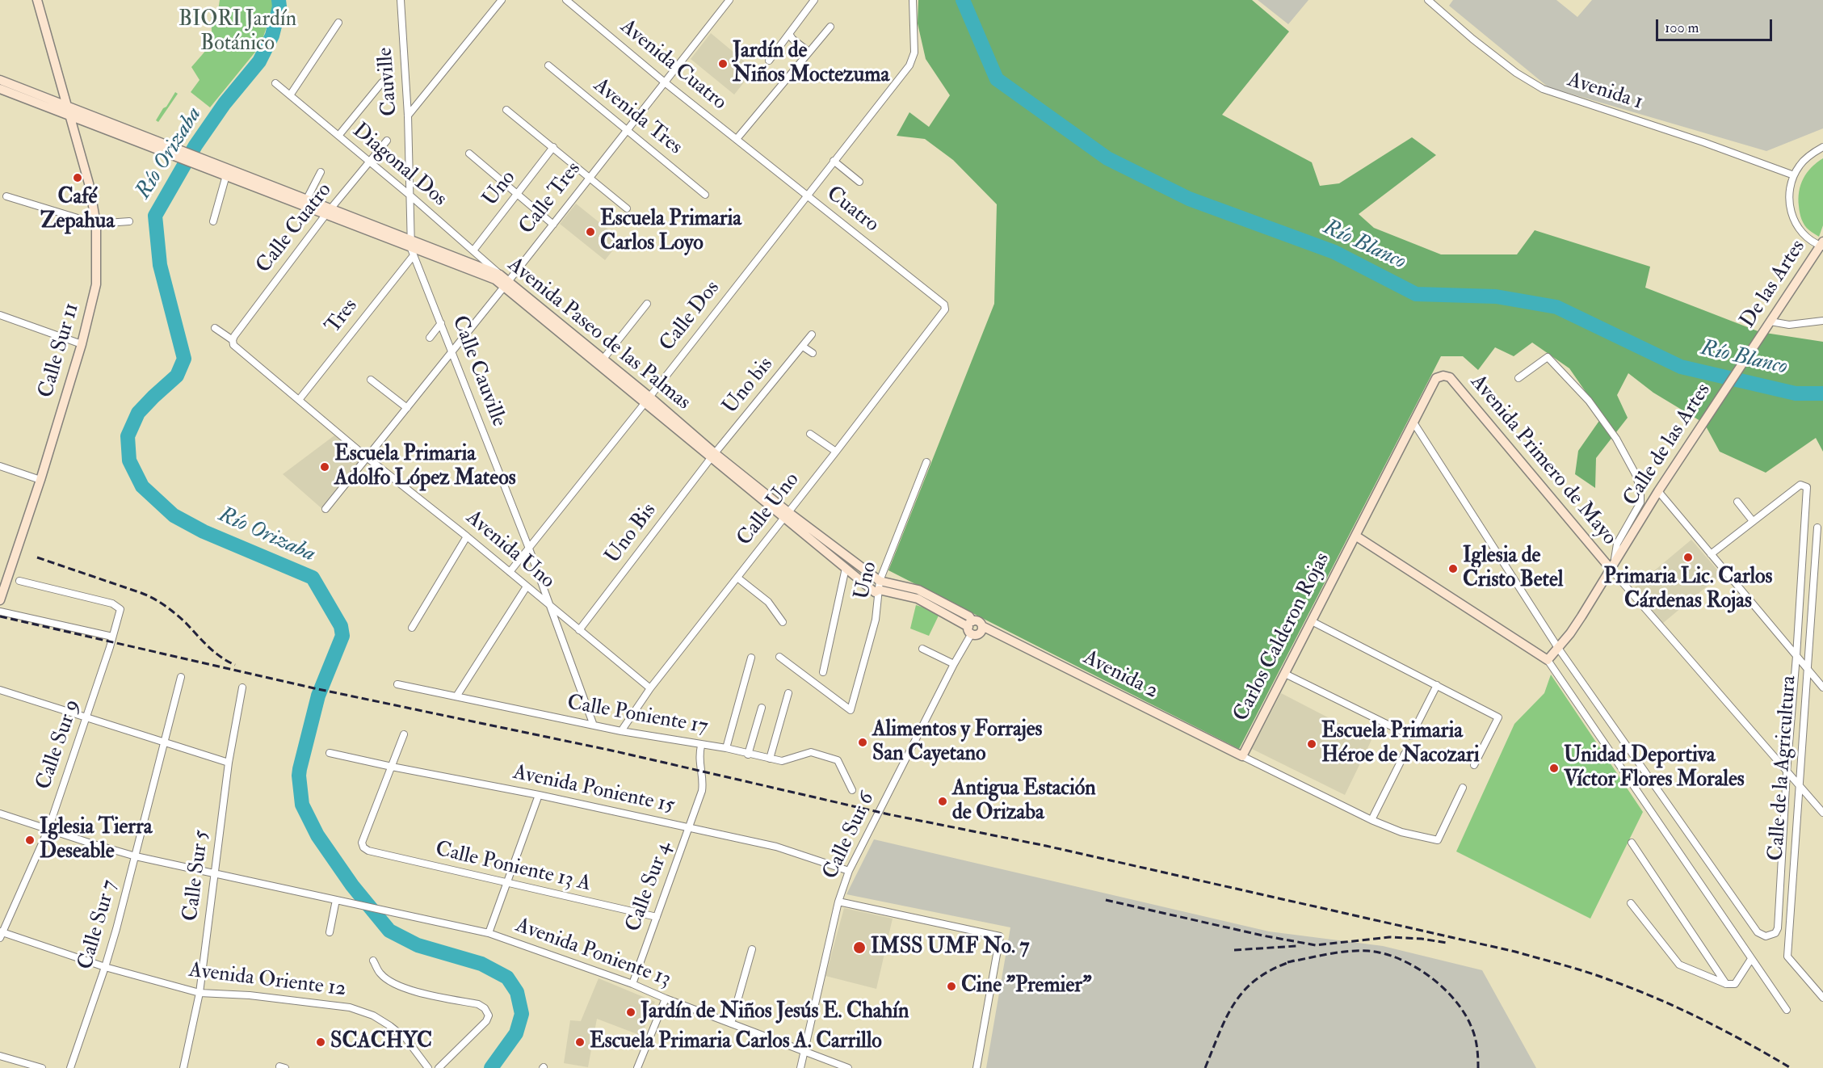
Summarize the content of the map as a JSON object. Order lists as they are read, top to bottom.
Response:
{
  "streets": {
    "street": [
      "Avenida Cuatro",
      "Cauville",
      "Avenida 1",
      "Avenida Tres",
      "Diagonal Dos",
      "Uno",
      "Calle Tres",
      "Cuatro",
      "Calle Cuatro",
      "De las Artes",
      "Tres",
      "Calle Dos",
      "Avenida Paseo de las Palmas",
      "Calle Sur 11",
      "Calle Cauville",
      "Uno bis",
      "Calle de las Artes",
      "Avenida Primero de Mayo",
      "Calle Uno",
      "Uno Bis",
      "Avenida Uno",
      "Carlos Calderon Rojas",
      "Avenida 2",
      "Calle Poniente 17",
      "Calle Sur 9",
      "Calle de la Agricultura",
      "Avenida Poniente 15",
      "Calle Sur 6",
      "Calle Poniente 13 A",
      "Calle Sur 5",
      "Calle Sur 4",
      "Calle Sur 7",
      "Avenida Poniente 13",
      "Avenida Oriente 12"
    ]
  },
  "crossings": [
    ["Avenida Cuatro", "Calle Tres"],
    ["Avenida Cuatro", "Cuatro"],
    ["Cauville", "Diagonal Dos"],
    ["Cauville", "Tres"],
    ["Cauville", "Avenida Paseo de las Palmas"],
    ["Cauville", "Calle Cauville"],
    ["Avenida Tres", "Calle Tres"],
    ["Diagonal Dos", "Uno"],
    ["Diagonal Dos", "Calle Cuatro"],
    ["Diagonal Dos", "Avenida Paseo de las Palmas"],
    ["Uno", "Avenida Paseo de las Palmas"],
    ["Calle Tres", "Avenida Paseo de las Palmas"],
    ["Calle Tres", "Calle Cauville"],
    ["Calle Tres", "Avenida Uno"],
    ["Cuatro", "Calle Dos"],
    ["Cuatro", "Calle Uno"],
    ["Calle Cuatro", "Avenida Paseo de las Palmas"],
    ["Calle Cuatro", "Avenida Uno"],
    ["De las Artes", "Calle de las Artes"],
    ["Tres", "Avenida Paseo de las Palmas"],
    ["Tres", "Calle Cauville"],
    ["Tres", "Avenida Uno"],
    ["Calle Dos", "Avenida Paseo de las Palmas"],
    ["Calle Dos", "Calle Cauville"],
    ["Calle Dos", "Avenida Uno"],
    ["Avenida Paseo de las Palmas", "Calle Sur 11"],
    ["Avenida Paseo de las Palmas", "Calle Cauville"],
    ["Avenida Paseo de las Palmas", "Uno bis"],
    ["Avenida Paseo de las Palmas", "Calle Uno"],
    ["Avenida Paseo de las Palmas", "Uno Bis"],
    ["Avenida Paseo de las Palmas", "Avenida 2"],
    ["Avenida Paseo de las Palmas", "Calle Sur 6"],
    ["Calle Cauville", "Avenida Uno"],
    ["Calle Cauville", "Calle Poniente 17"],
    ["Uno bis", "Uno Bis"],
    ["Calle de las Artes", "Avenida Primero de Mayo"],
    ["Calle de las Artes", "Calle de la Agricultura"],
    ["Avenida Primero de Mayo", "Carlos Calderon Rojas"],
    ["Avenida Primero de Mayo", "Calle de la Agricultura"],
    ["Calle Uno", "Avenida Uno"],
    ["Calle Uno", "Calle Poniente 17"],
    ["Uno Bis", "Avenida Uno"],
    ["Carlos Calderon Rojas", "Avenida 2"],
    ["Calle Poniente 17", "Calle Sur 4"],
    ["Calle Sur 9", "Avenida Poniente 13"],
    ["Calle Sur 9", "Avenida Oriente 12"],
    ["Avenida Poniente 15", "Calle Sur 6"],
    ["Avenida Poniente 15", "Calle Poniente 13 A"],
    ["Avenida Poniente 15", "Calle Sur 4"],
    ["Calle Sur 6", "Avenida Poniente 13"],
    ["Calle Poniente 13 A", "Calle Sur 4"],
    ["Calle Sur 5", "Avenida Poniente 13"],
    ["Calle Sur 5", "Avenida Oriente 12"],
    ["Calle Sur 4", "Avenida Poniente 13"],
    ["Calle Sur 7", "Avenida Poniente 13"],
    ["Calle Sur 7", "Avenida Oriente 12"]
  ],
  "water": ["Río Orizaba", "Río Blanco"],
  "parks": ["BIORI Jardín Botánico"],
  "places": [
    "Jardín de Niños Moctezuma",
    "Café Zepahua",
    "Escuela Primaria Carlos Loyo",
    "Escuela Primaria Adolfo López Mateos",
    "Primaria Lic. Carlos Cárdenas Rojas",
    "Iglesia de Cristo Betel",
    "Alimentos y Forrajes San Cayetano",
    "Escuela Primaria Héroe de Nacozari",
    "Unidad Deportiva Víctor Flores Morales",
    "Antigua Estación de Orizaba",
    "Iglesia Tierra Deseable",
    "IMSS UMF No. 7",
    "Cine \"Premier\"",
    "Jardín de Niños Jesús E. Chahín",
    "SCACHYC",
    "Escuela Primaria Carlos A. Carrillo"
  ],
  "scale_bar": "100 m"
}
